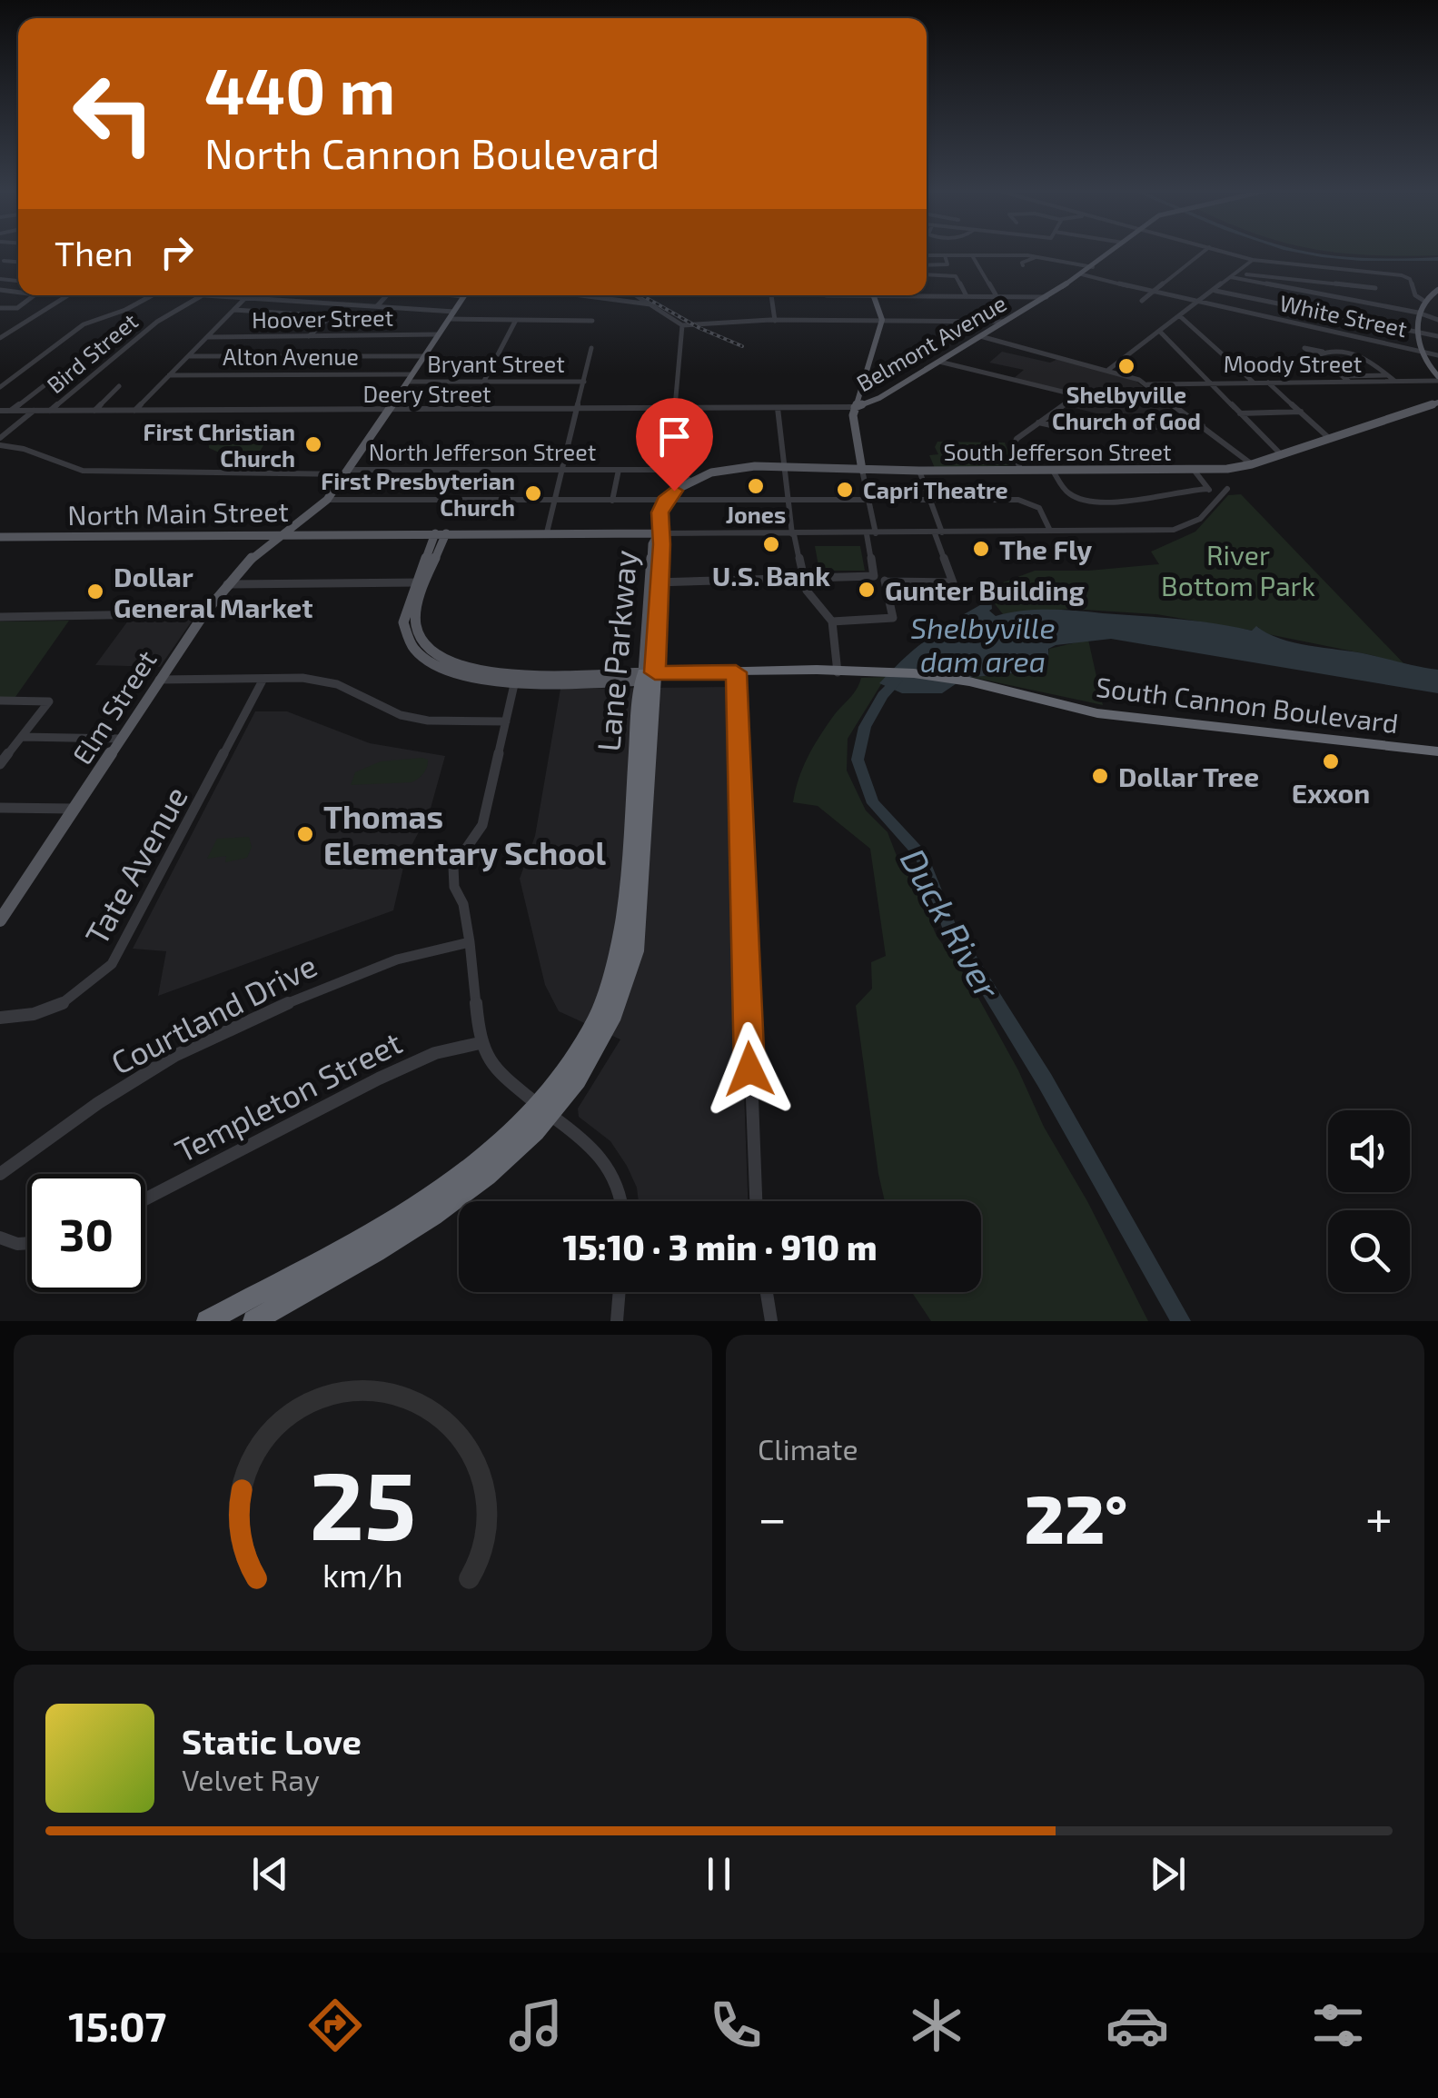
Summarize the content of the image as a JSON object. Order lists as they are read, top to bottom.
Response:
{
  "streets": {
    "highway": ["Lane Parkway", "South Cannon Boulevard"],
    "main road": [
      "Belmont Avenue",
      "South Jefferson Street",
      "North Main Street",
      "Elm Street"
    ],
    "street": [
      "White Street",
      "Hoover Street",
      "Bird Street",
      "Alton Avenue",
      "Bryant Street",
      "Moody Street",
      "Deery Street",
      "North Jefferson Street",
      "Tate Avenue",
      "Courtland Drive",
      "Templeton Street"
    ]
  },
  "crossings": [
    ["White Street", "Belmont Avenue"],
    ["Hoover Street", "Elm Street"],
    ["Bird Street", "Deery Street"],
    ["Alton Avenue", "Bryant Street"],
    ["Alton Avenue", "Elm Street"],
    ["Bryant Street", "Elm Street"],
    ["Deery Street", "Elm Street"],
    ["North Jefferson Street", "Elm Street"],
    ["North Main Street", "Lane Parkway"],
    ["North Main Street", "Elm Street"],
    ["Lane Parkway", "South Cannon Boulevard"]
  ],
  "water": ["Shelbyville dam area", "Duck River"],
  "parks": ["River Bottom Park"],
  "places": [
    "Shelbyville Church of God",
    "First Christian Church",
    "Jones",
    "Capri Theatre",
    "First Presbyterian Church",
    "U.S. Bank",
    "The Fly",
    "Gunter Building",
    "Dollar General Market",
    "Exxon",
    "Dollar Tree",
    "Thomas Elementary School"
  ],
  "page": {
    "turn": ["440 m", "North Cannon Boulevard"],
    "then": "Then",
    "limit": "30",
    "trip": "15:10 · 3 min · 910 m",
    "tile": "Climate",
    "heat": ["−", "22°", "+"],
    "song": ["Static Love", "Velvet Ray"],
    "tabs": "15:07",
    "gauge": ["25", "km/h"]
  }
}
